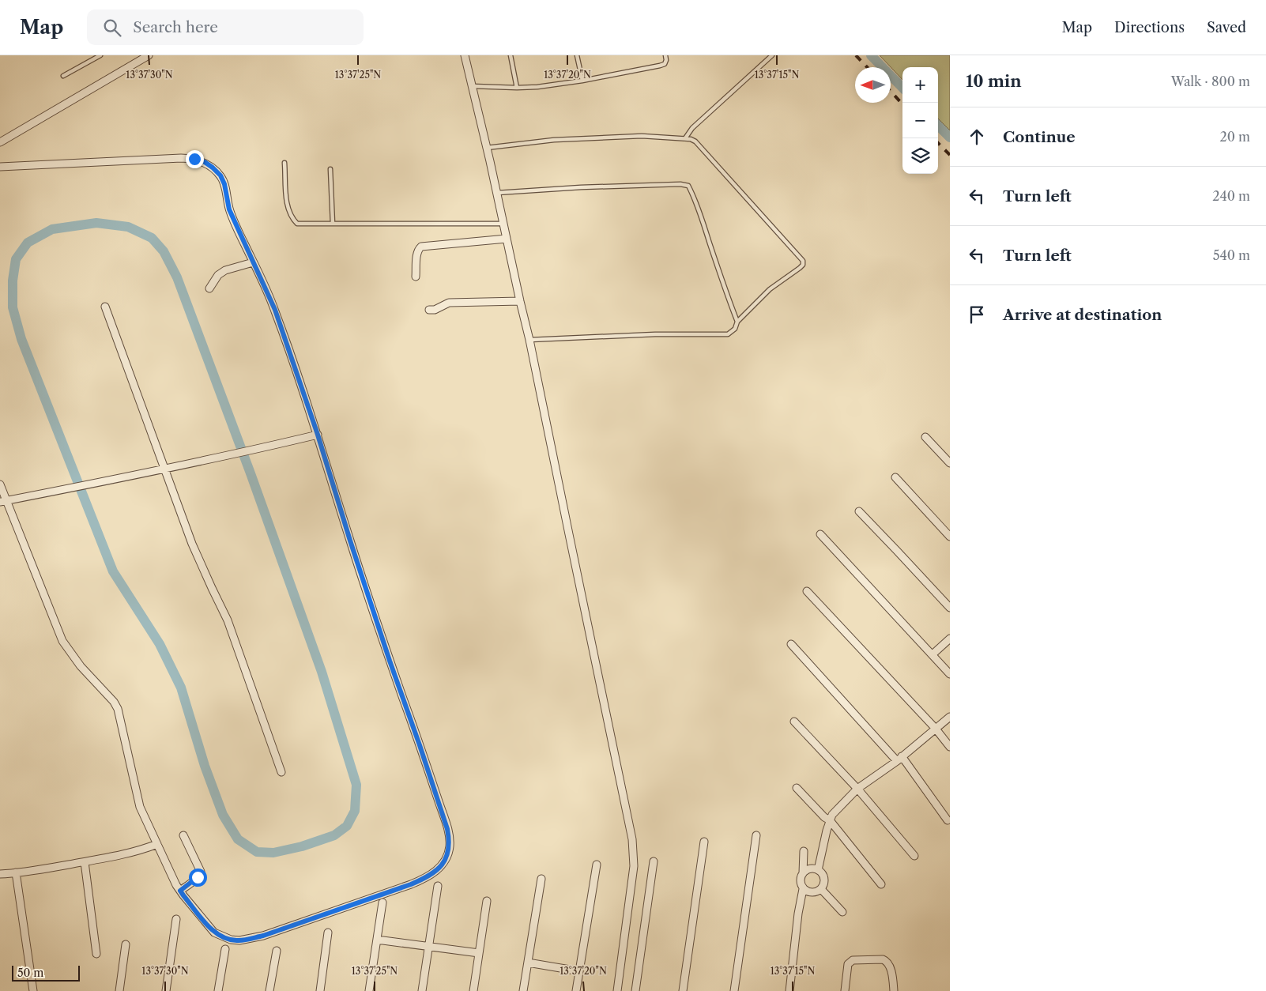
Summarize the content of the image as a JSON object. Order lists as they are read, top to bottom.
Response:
{
  "scale_bar": "50 m",
  "north": "left",
  "page": {
    "header": "Map",
    "search": "Search here",
    "nav": ["Map", "Directions", "Saved"],
    "heading": ["10 min", "Walk · 800 m"],
    "map_buttons": ["+", "−"],
    "list": [
      ["Continue", "20 m"],
      ["Turn left", "240 m"],
      ["Turn left", "540 m"],
      "Arrive at destination"
    ],
    "scale": "50 m"
  },
  "coordinates": [
    "13°37'30\"N",
    "13°37'25\"N",
    "13°37'20\"N",
    "13°37'15\"N"
  ]
}
